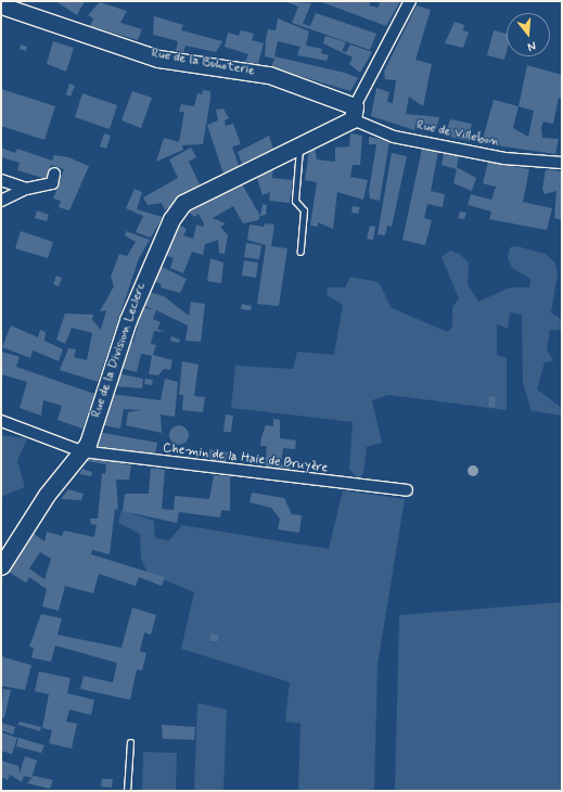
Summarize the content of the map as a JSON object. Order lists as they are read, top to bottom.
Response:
{
  "streets": {
    "main road": ["Rue de la Buhoterie", "Rue de la Division Leclerc"],
    "street": ["Rue de Villebon", "Chemin de la Haie de Bruyère"]
  },
  "crossings": [
    ["Rue de la Buhoterie", "Rue de Villebon"],
    ["Rue de la Buhoterie", "Rue de la Division Leclerc"],
    ["Rue de Villebon", "Rue de la Division Leclerc"],
    ["Rue de la Division Leclerc", "Chemin de la Haie de Bruyère"]
  ],
  "north": "bottom"
}
